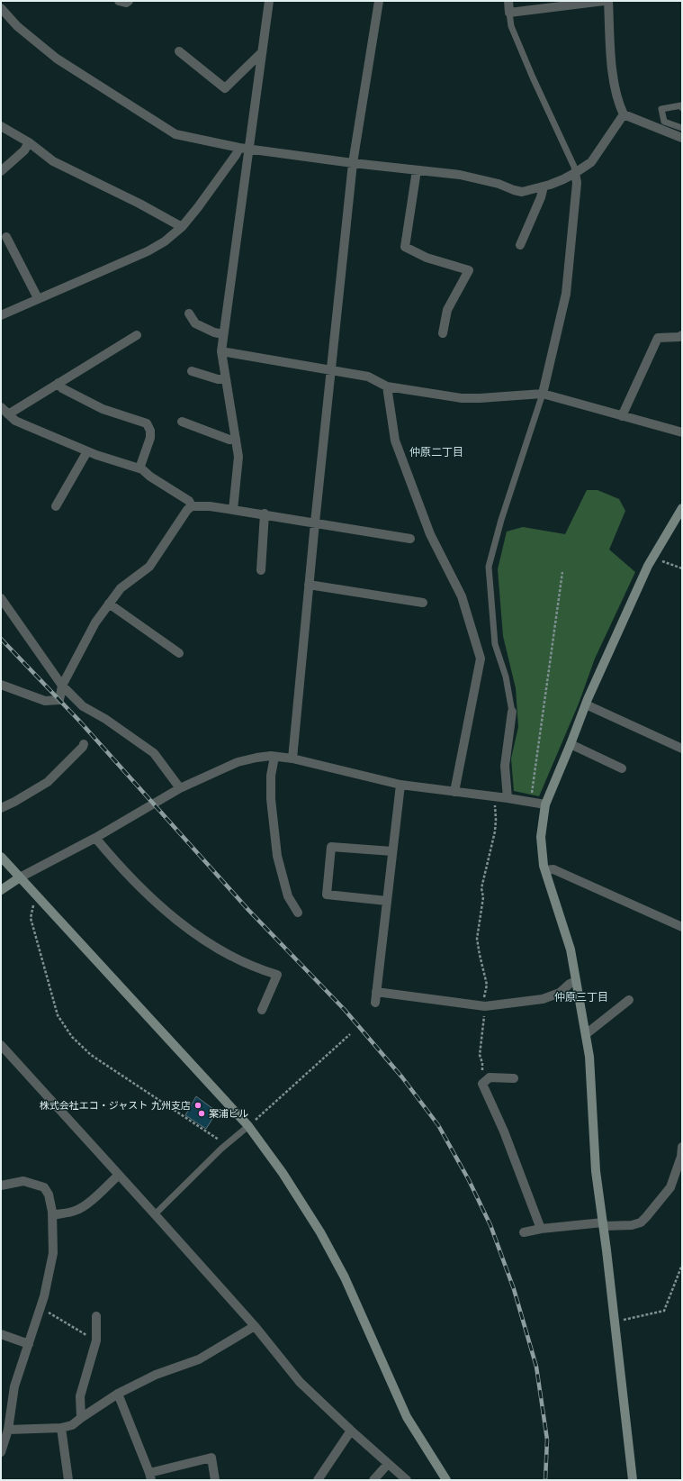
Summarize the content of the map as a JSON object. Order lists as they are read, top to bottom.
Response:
{
  "districts": ["仲原二丁目", "仲原三丁目"],
  "places": ["株式会社エコ・ジャスト 九州支店", "案浦ビル"]
}
